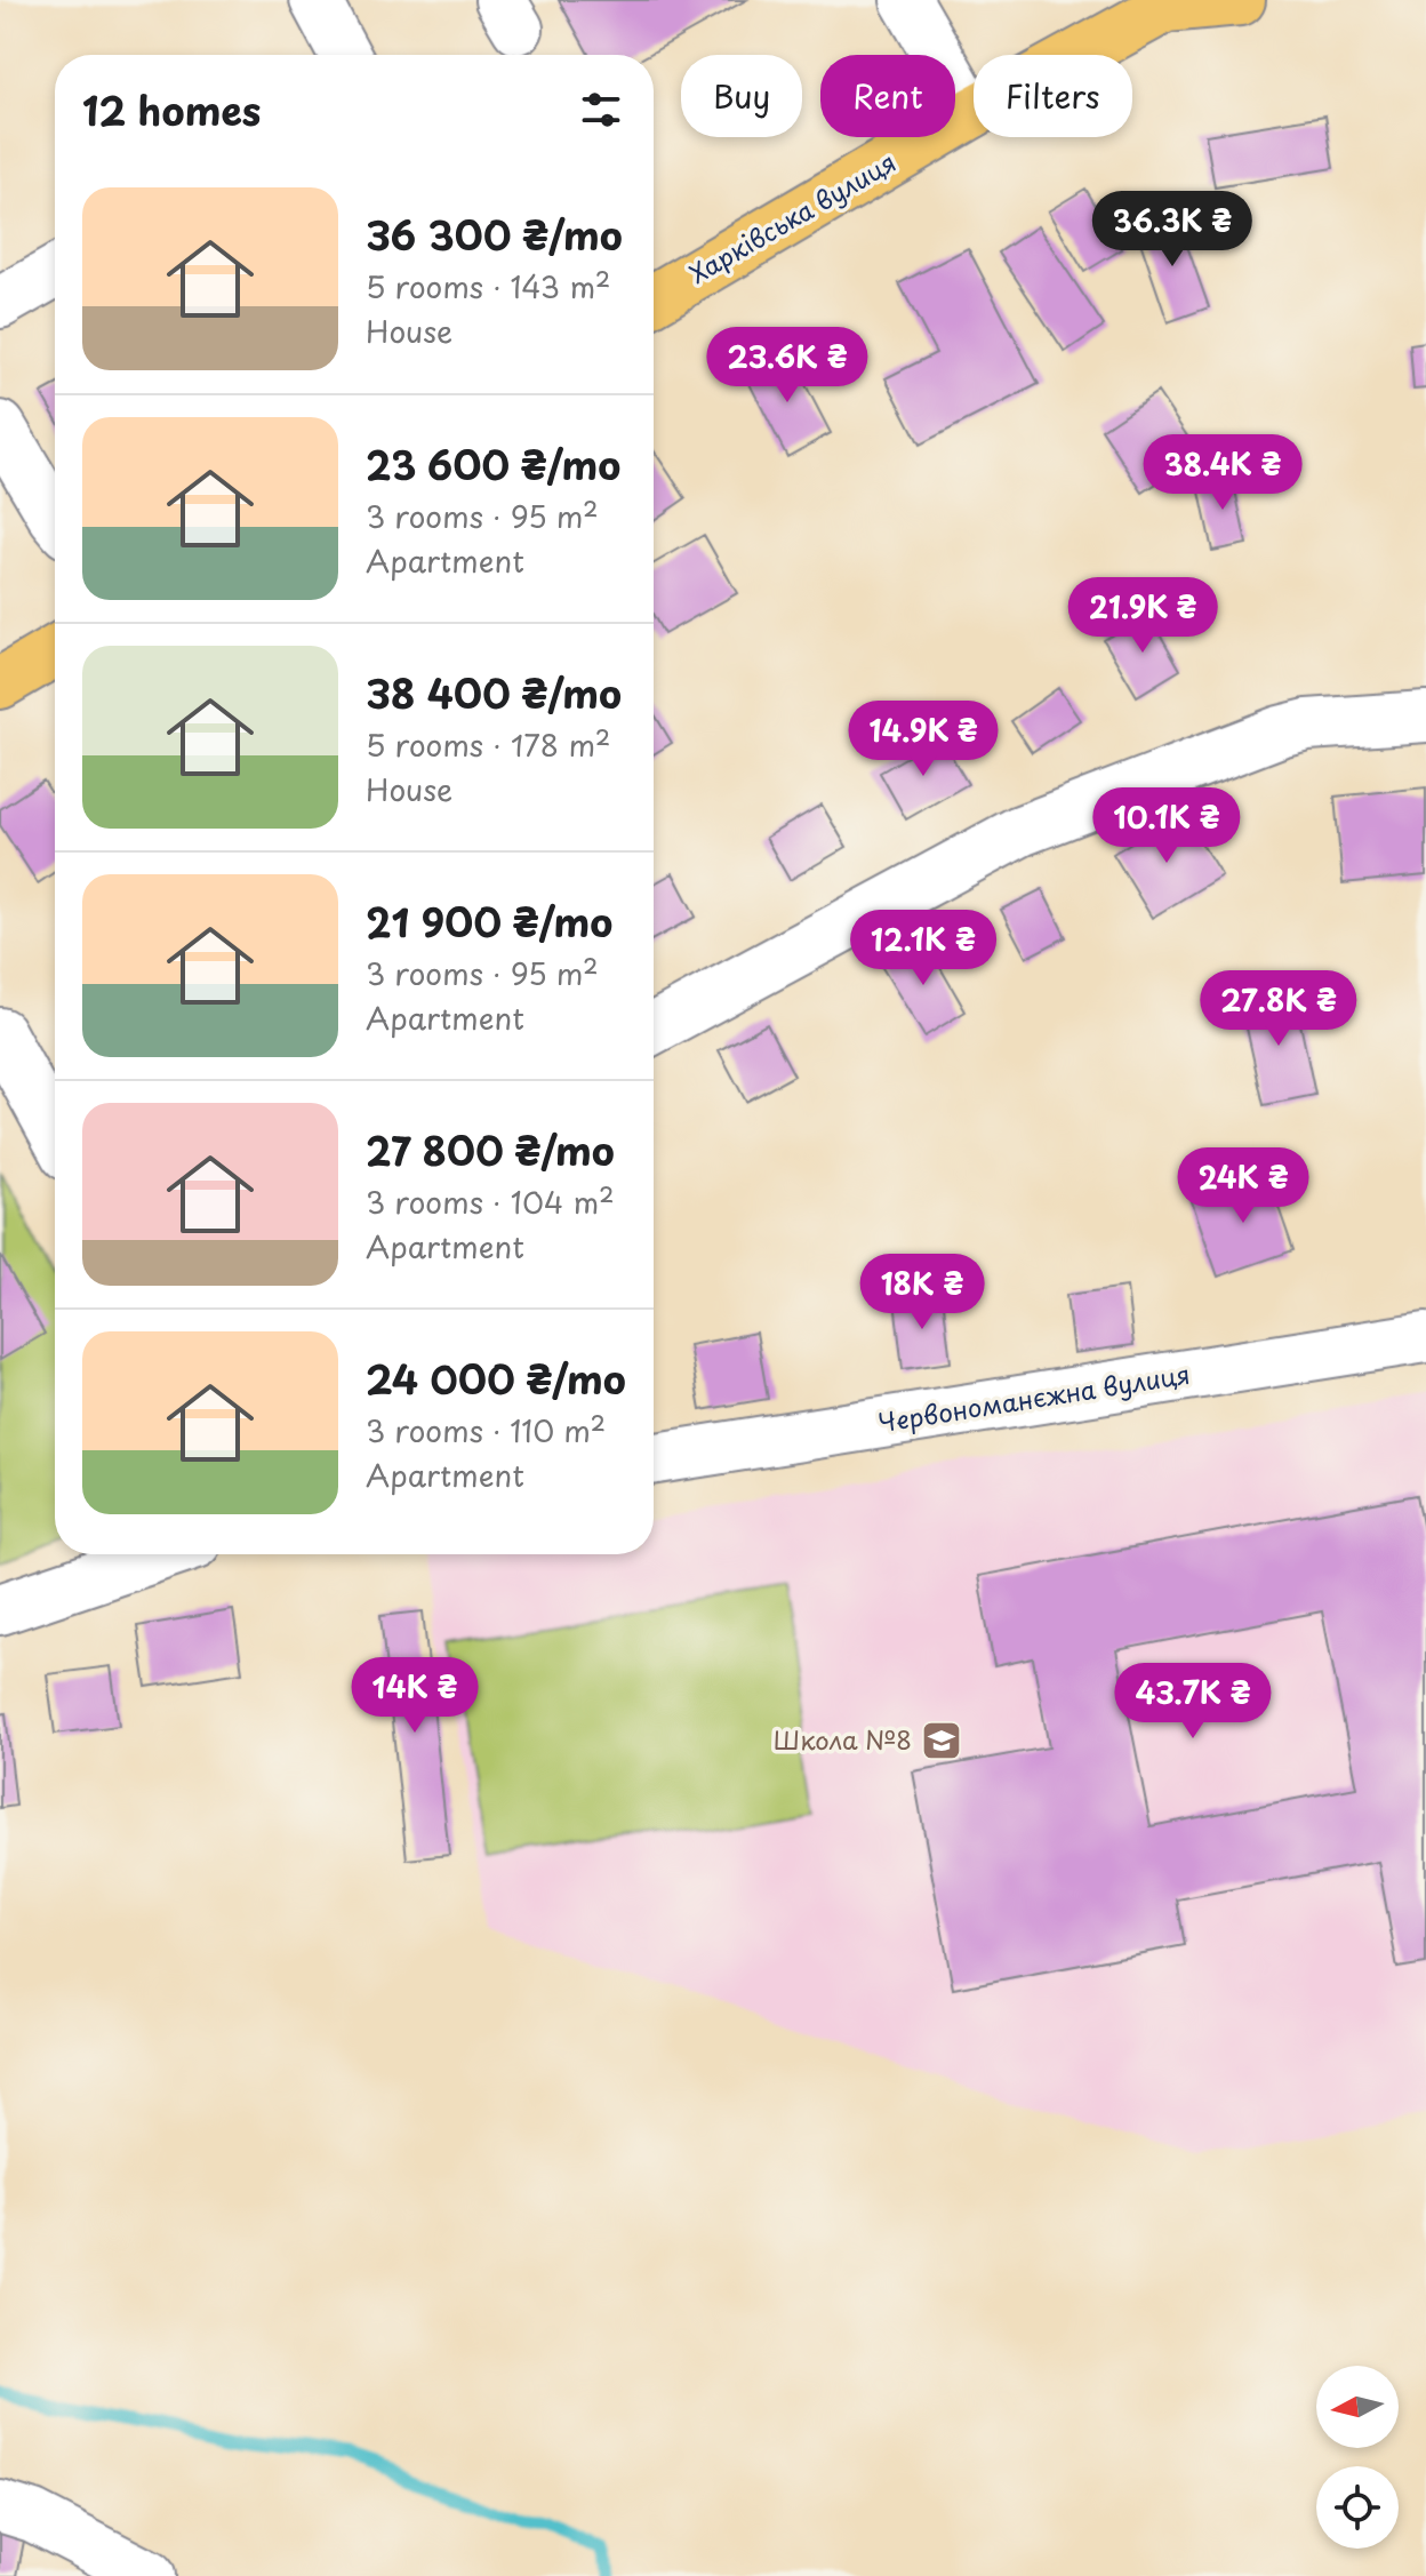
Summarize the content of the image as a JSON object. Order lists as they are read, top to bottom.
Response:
{
  "streets": {
    "main road": ["Харківська вулиця"],
    "street": ["Червономанєжна вулиця"]
  },
  "places": {
    "school or university": ["Школа №8"]
  },
  "north": "left",
  "page": {
    "chip": ["Buy", "Rent", "Filters"],
    "heading": "12 homes",
    "list": [
      {
        "name": "36 300 ₴/mo",
        "note": "5 rooms · 143 m² · House"
      },
      {
        "name": "23 600 ₴/mo",
        "note": "3 rooms · 95 m² · Apartment"
      },
      {
        "name": "38 400 ₴/mo",
        "note": "5 rooms · 178 m² · House"
      },
      {
        "name": "21 900 ₴/mo",
        "note": "3 rooms · 95 m² · Apartment"
      },
      {
        "name": "27 800 ₴/mo",
        "note": "3 rooms · 104 m² · Apartment"
      },
      {
        "name": "24 000 ₴/mo",
        "note": "3 rooms · 110 m² · Apartment"
      }
    ],
    "price": [
      "36.3K ₴",
      "23.6K ₴",
      "38.4K ₴",
      "21.9K ₴",
      "14.9K ₴",
      "10.1K ₴",
      "12.1K ₴",
      "27.8K ₴",
      "24K ₴",
      "18K ₴",
      "14K ₴",
      "43.7K ₴"
    ]
  }
}
